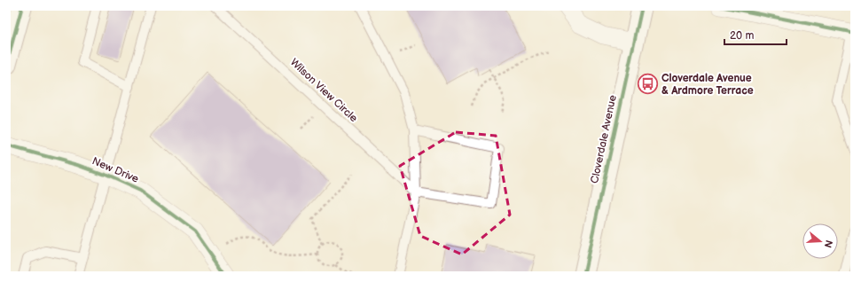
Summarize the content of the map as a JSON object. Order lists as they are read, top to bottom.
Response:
{
  "streets": {
    "street": ["Cloverdale Avenue", "New Drive"],
    "lane": ["Wilson View Circle"]
  },
  "places": {
    "bus stop": ["Cloverdale Avenue & Ardmore Terrace"]
  },
  "scale_bar": "20 m",
  "north": "right"
}
